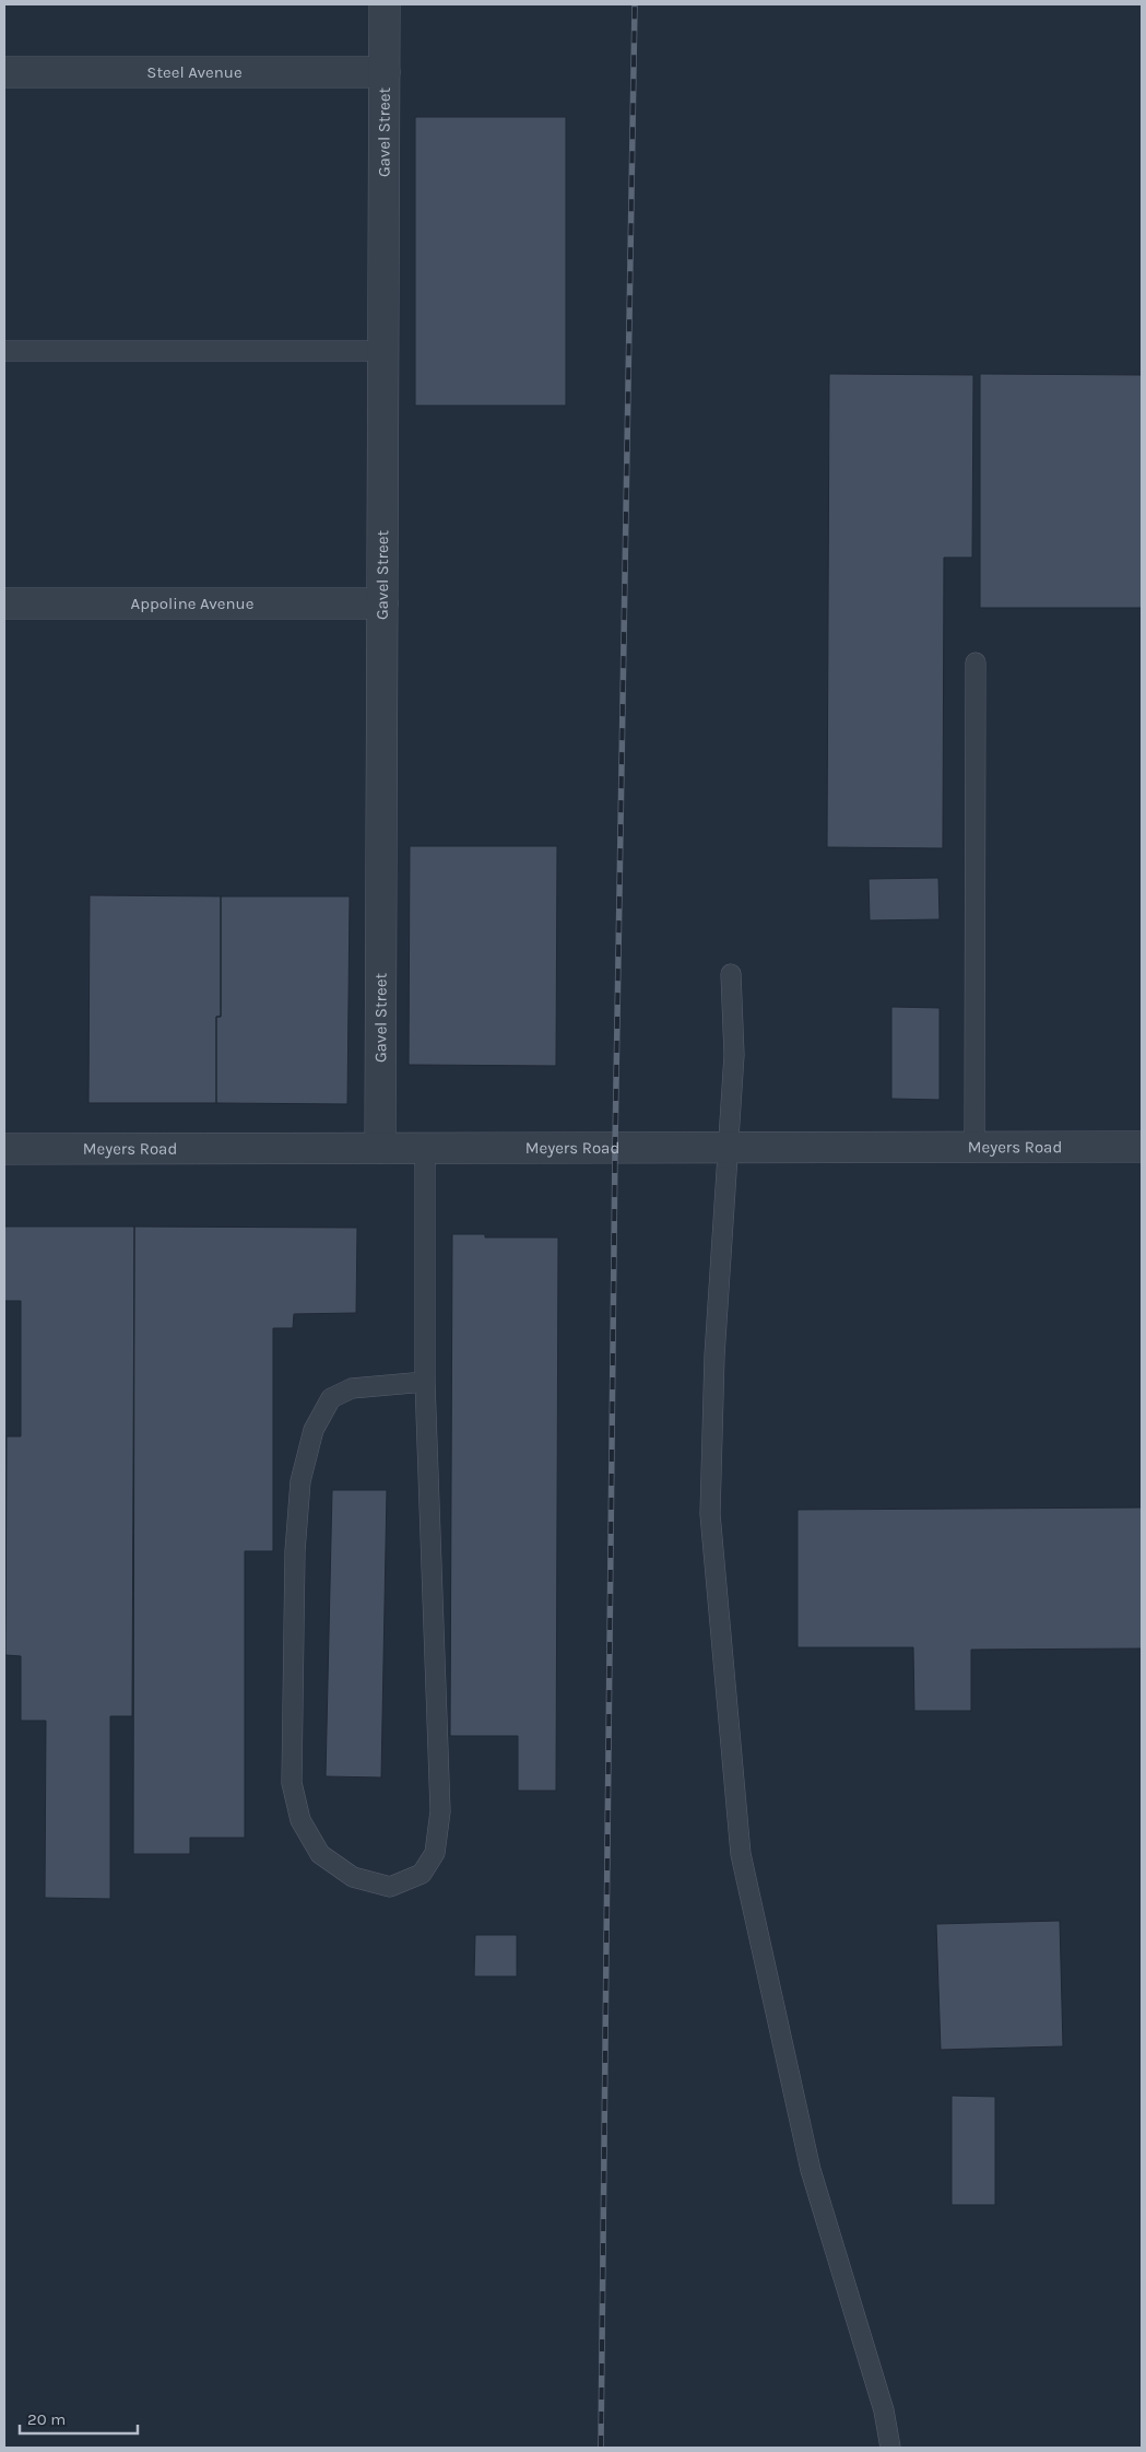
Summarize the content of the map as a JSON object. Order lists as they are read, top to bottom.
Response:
{
  "streets": {
    "street": [
      "Steel Avenue",
      "Gavel Street",
      "Appoline Avenue",
      "Meyers Road"
    ]
  },
  "crossings": [
    ["Steel Avenue", "Gavel Street"],
    ["Gavel Street", "Appoline Avenue"],
    ["Gavel Street", "Meyers Road"]
  ],
  "scale_bar": "20 m"
}
